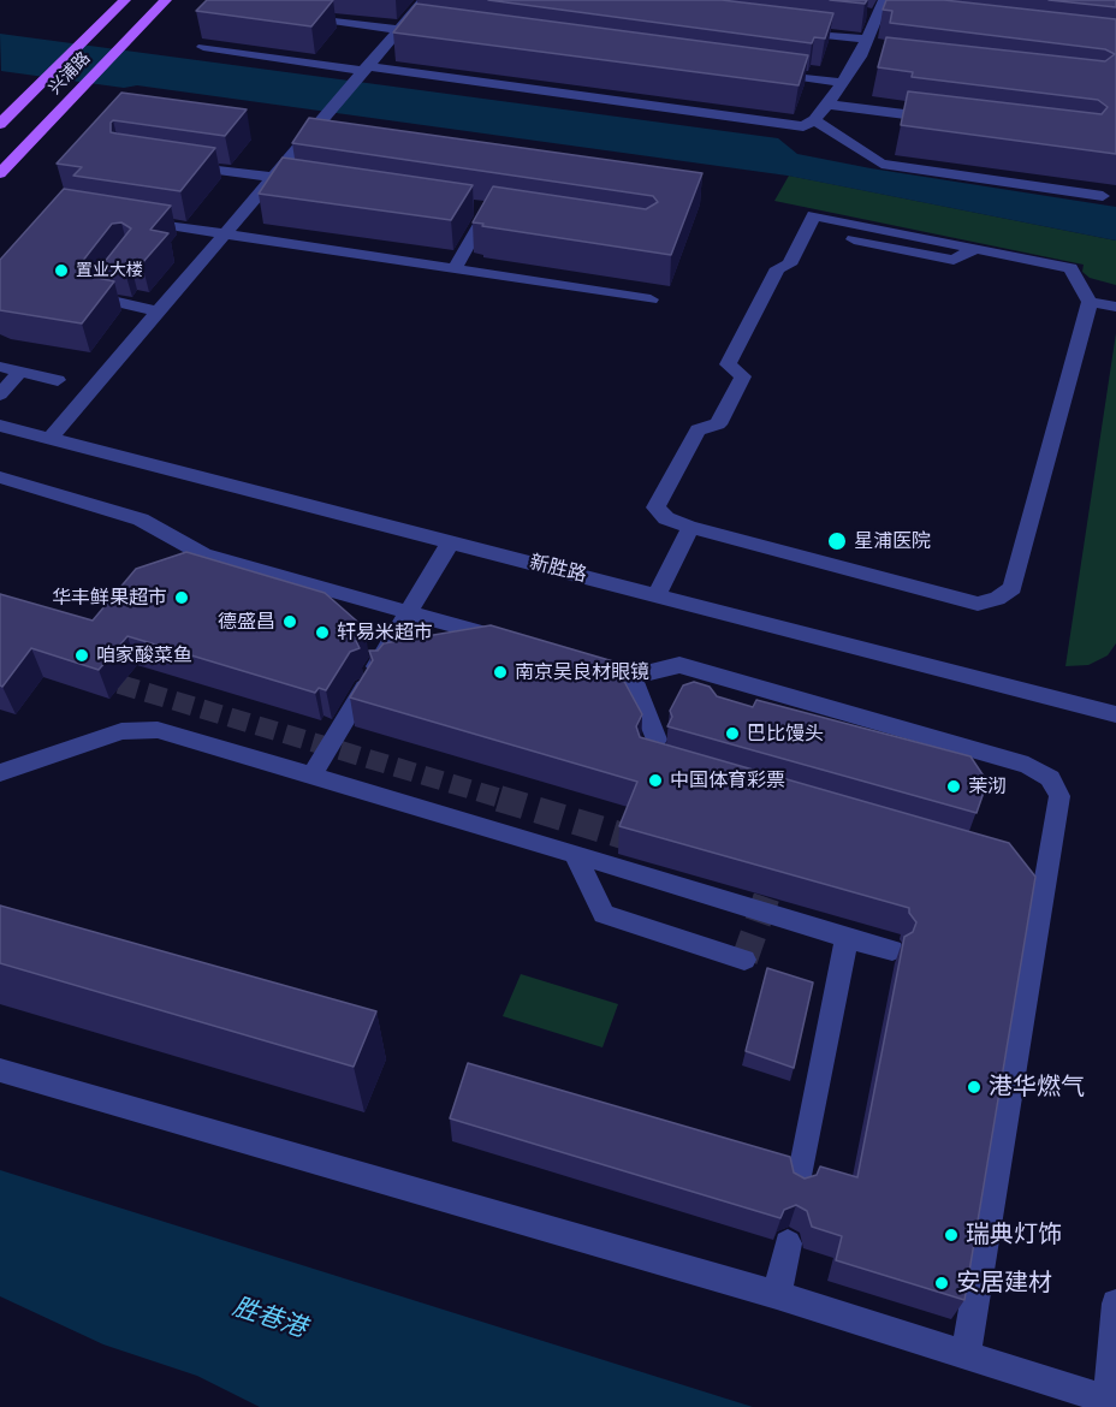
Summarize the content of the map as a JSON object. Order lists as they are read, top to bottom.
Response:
{
  "streets": {
    "main road": ["兴浦路"],
    "street": ["新胜路"]
  },
  "water": ["胜巷港"],
  "places": [
    "置业大楼",
    "星浦医院",
    "华丰鲜果超市",
    "德盛昌",
    "轩易米超市",
    "咱家酸菜鱼",
    "南京吴良材眼镜",
    "巴比馒头",
    "中国体育彩票",
    "茉沏",
    "港华燃气",
    "瑞典灯饰",
    "安居建材"
  ]
}
